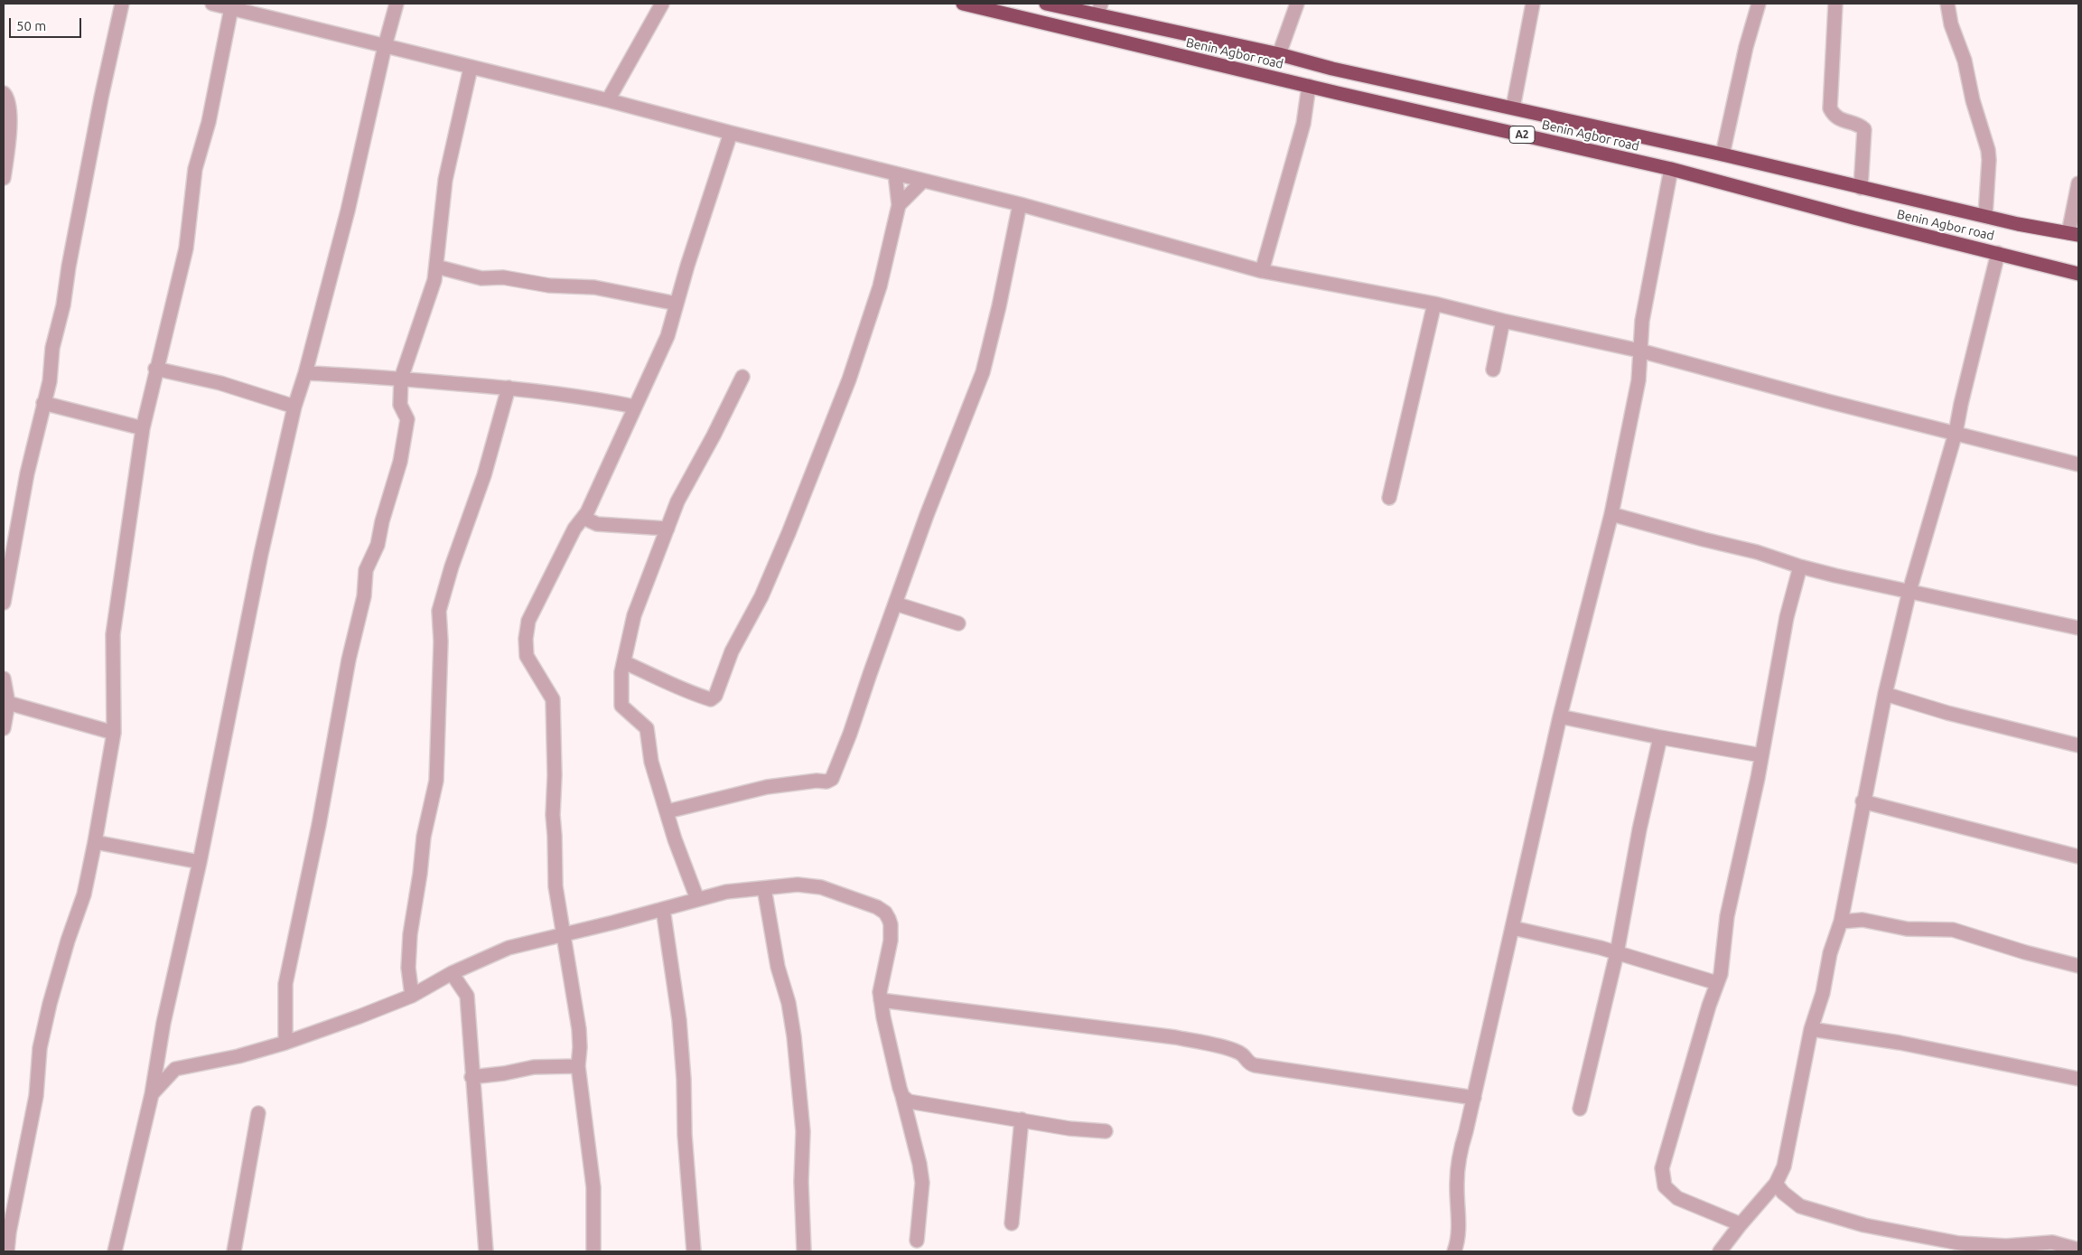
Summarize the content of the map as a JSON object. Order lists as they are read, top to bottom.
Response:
{
  "streets": {
    "highway": ["Benin Agbor road", "A2"]
  },
  "scale_bar": "50 m"
}
